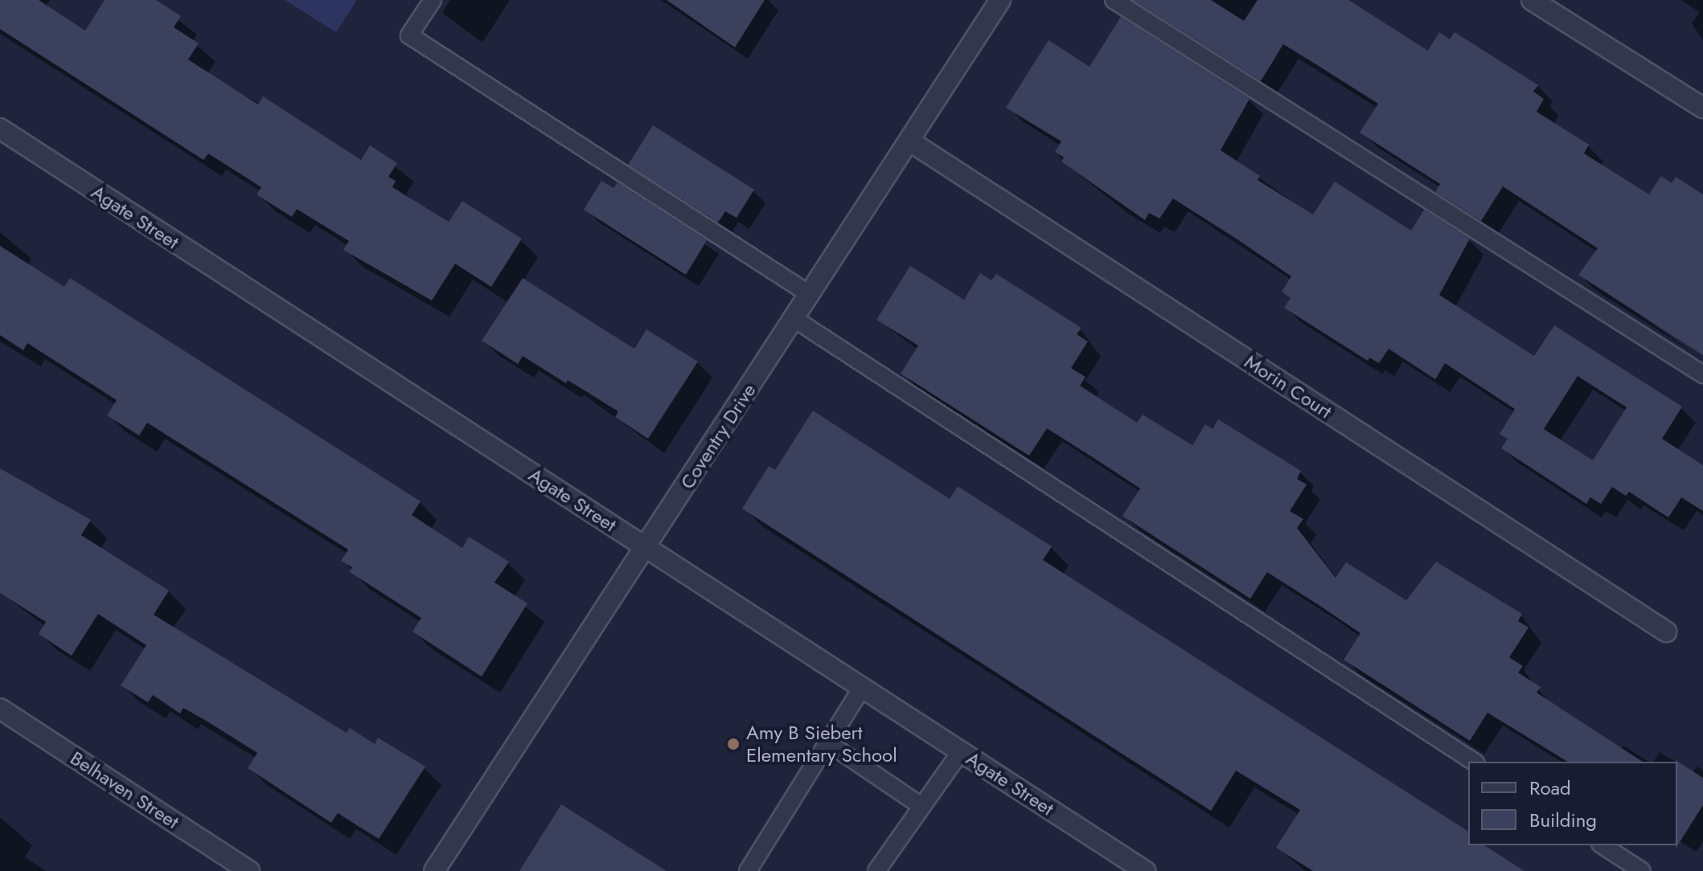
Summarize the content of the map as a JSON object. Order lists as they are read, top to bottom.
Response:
{
  "streets": {
    "street": [
      "Agate Street",
      "Morin Court",
      "Coventry Drive",
      "Belhaven Street"
    ]
  },
  "crossings": [
    ["Agate Street", "Coventry Drive"],
    ["Morin Court", "Coventry Drive"]
  ],
  "places": ["Amy B Siebert Elementary School"],
  "legend": ["Road", "Building"]
}
